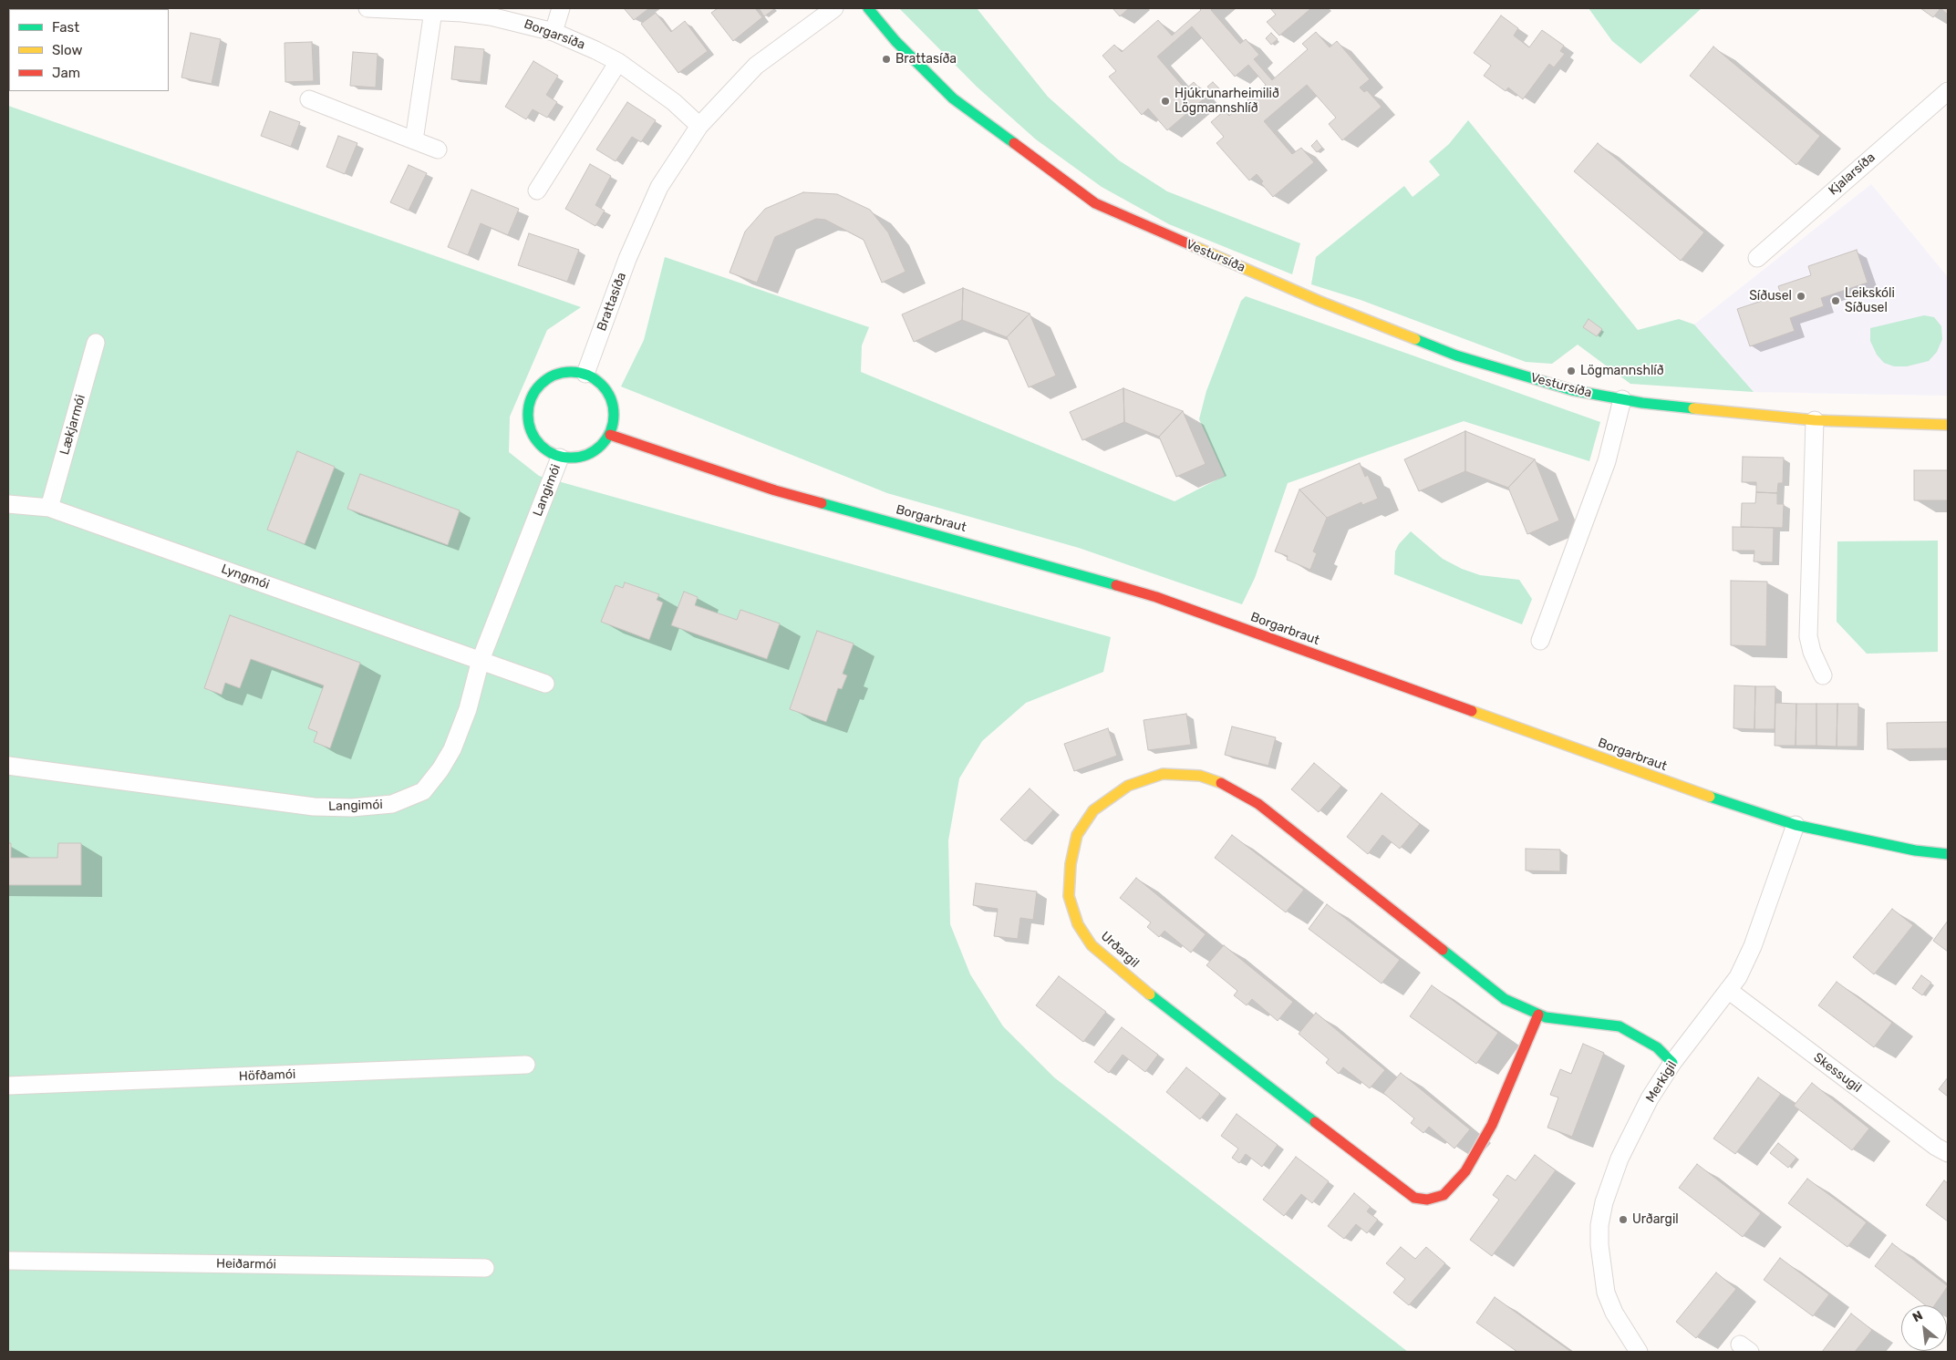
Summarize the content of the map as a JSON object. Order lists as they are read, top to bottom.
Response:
{
  "streets": {
    "street": [
      "Borgarsíða",
      "Kjalarsíða",
      "Vestursíða",
      "Brattasíða",
      "Lækjarmói",
      "Langimói",
      "Borgarbraut",
      "Lyngmói",
      "Urðargil",
      "Skessugil",
      "Höfðamói",
      "Merkigil",
      "Heiðarmói"
    ]
  },
  "crossings": [
    ["Borgarsíða", "Brattasíða"],
    ["Brattasíða", "Langimói"],
    ["Brattasíða", "Borgarbraut"],
    ["Lækjarmói", "Lyngmói"],
    ["Langimói", "Borgarbraut"],
    ["Langimói", "Lyngmói"],
    ["Borgarbraut", "Merkigil"],
    ["Urðargil", "Merkigil"],
    ["Skessugil", "Merkigil"]
  ],
  "places": [
    "Brattasíða",
    "Hjúkrunarheimilið Lögmannshlíð",
    "Síðusel",
    "Leikskóli Síðusel",
    "Lögmannshlíð",
    "Urðargil"
  ],
  "legend": ["Fast", "Slow", "Jam"],
  "north": "top left"
}
